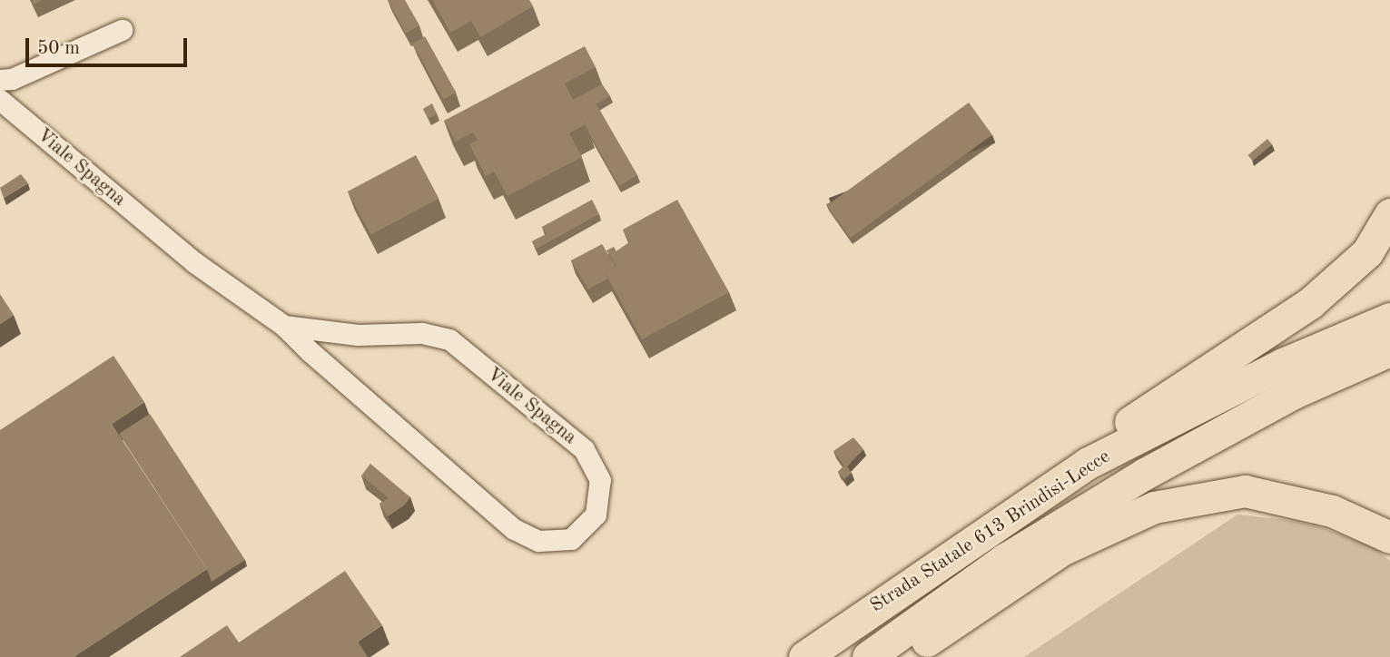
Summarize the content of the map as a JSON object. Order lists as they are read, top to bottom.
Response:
{
  "streets": {
    "highway": ["Strada Statale 613 Brindisi-Lecce"],
    "street": ["Viale Spagna"]
  },
  "scale_bar": "50 m"
}
